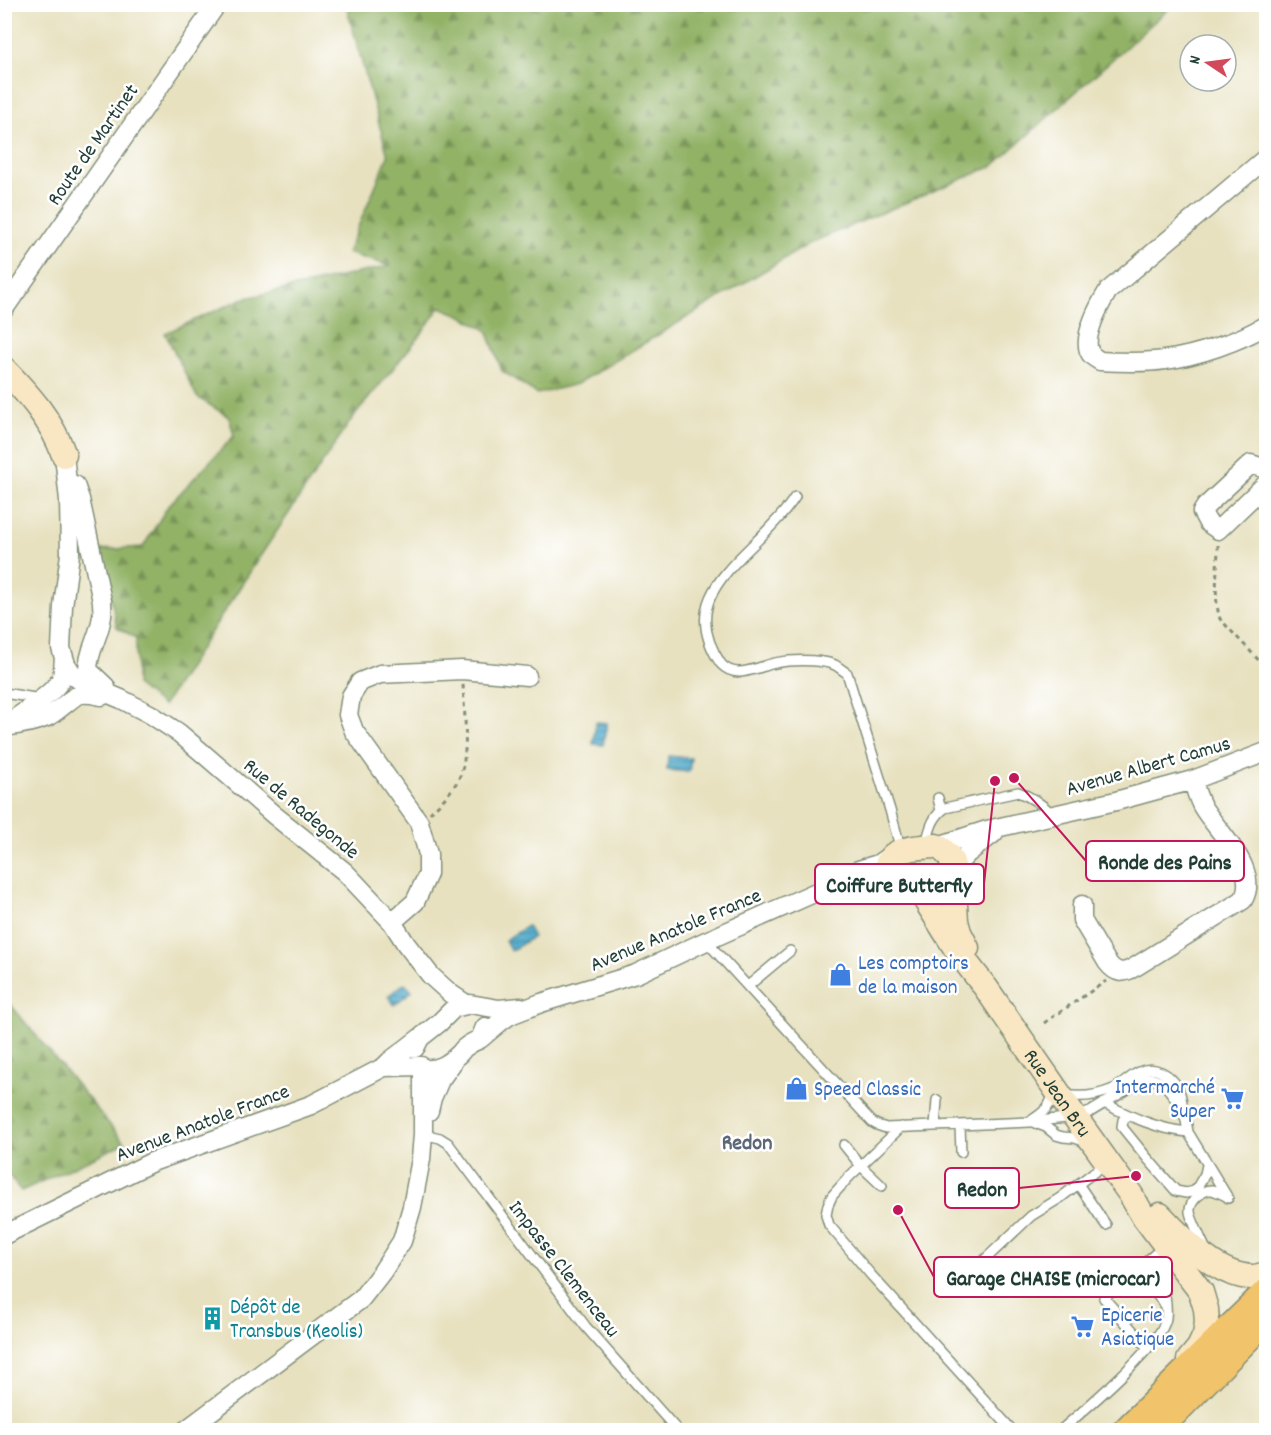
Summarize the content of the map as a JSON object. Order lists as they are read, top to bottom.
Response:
{
  "streets": {
    "street": [
      "Route de Martinet",
      "Avenue Albert Camus",
      "Rue de Radegonde",
      "Avenue Anatole France",
      "Rue Jean Bru"
    ],
    "lane": ["Impasse Clemenceau"]
  },
  "crossings": [
    ["Avenue Albert Camus", "Avenue Anatole France"],
    ["Avenue Albert Camus", "Rue Jean Bru"],
    ["Rue de Radegonde", "Avenue Anatole France"],
    ["Avenue Anatole France", "Rue Jean Bru"]
  ],
  "districts": ["Redon"],
  "places": {
    "other": [
      "Ronde des Pains",
      "Coiffure Butterfly",
      "Redon",
      "Garage CHAISE (microcar)"
    ],
    "shop": ["Les comptoirs de la maison", "Speed Classic"],
    "supermarket": ["Intermarché Super", "Epicerie Asiatique"],
    "building": ["Dépôt de Transbus (Keolis)"]
  },
  "north": "left"
}
